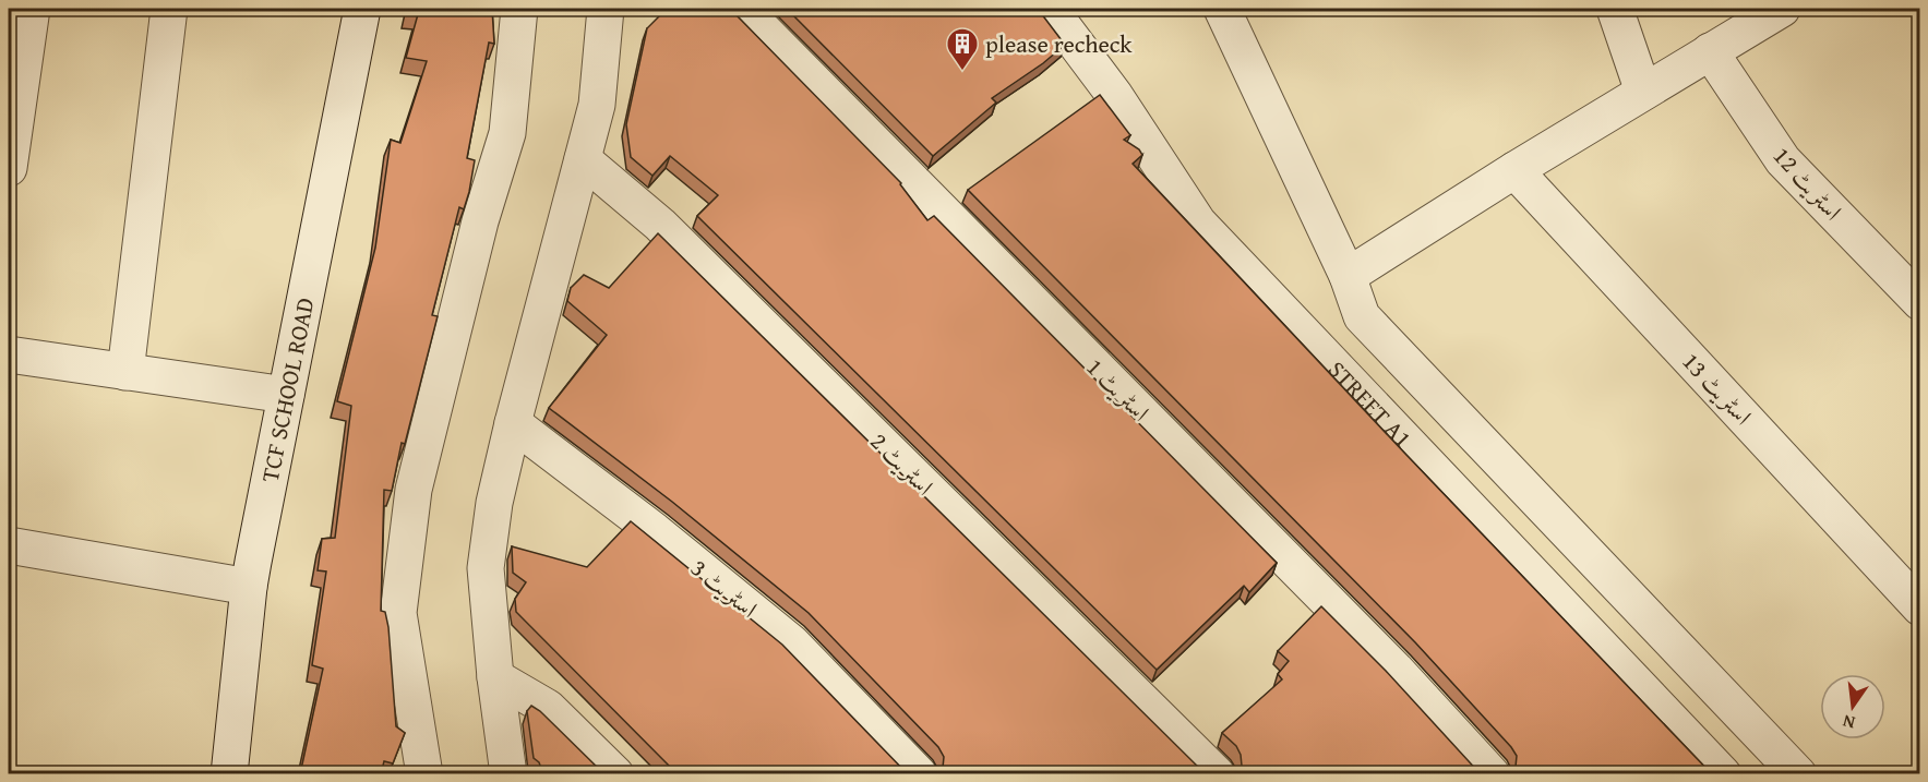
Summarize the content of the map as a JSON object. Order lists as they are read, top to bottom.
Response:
{
  "streets": {
    "street": [
      "اسٹریٹ 12",
      "اسٹریٹ 13",
      "TCF SCHOOL ROAD",
      "اسٹریٹ 1",
      "STREET A1",
      "اسٹریٹ 2",
      "اسٹریٹ 3"
    ]
  },
  "places": {
    "building": ["please recheck"]
  },
  "north": "bottom"
}
